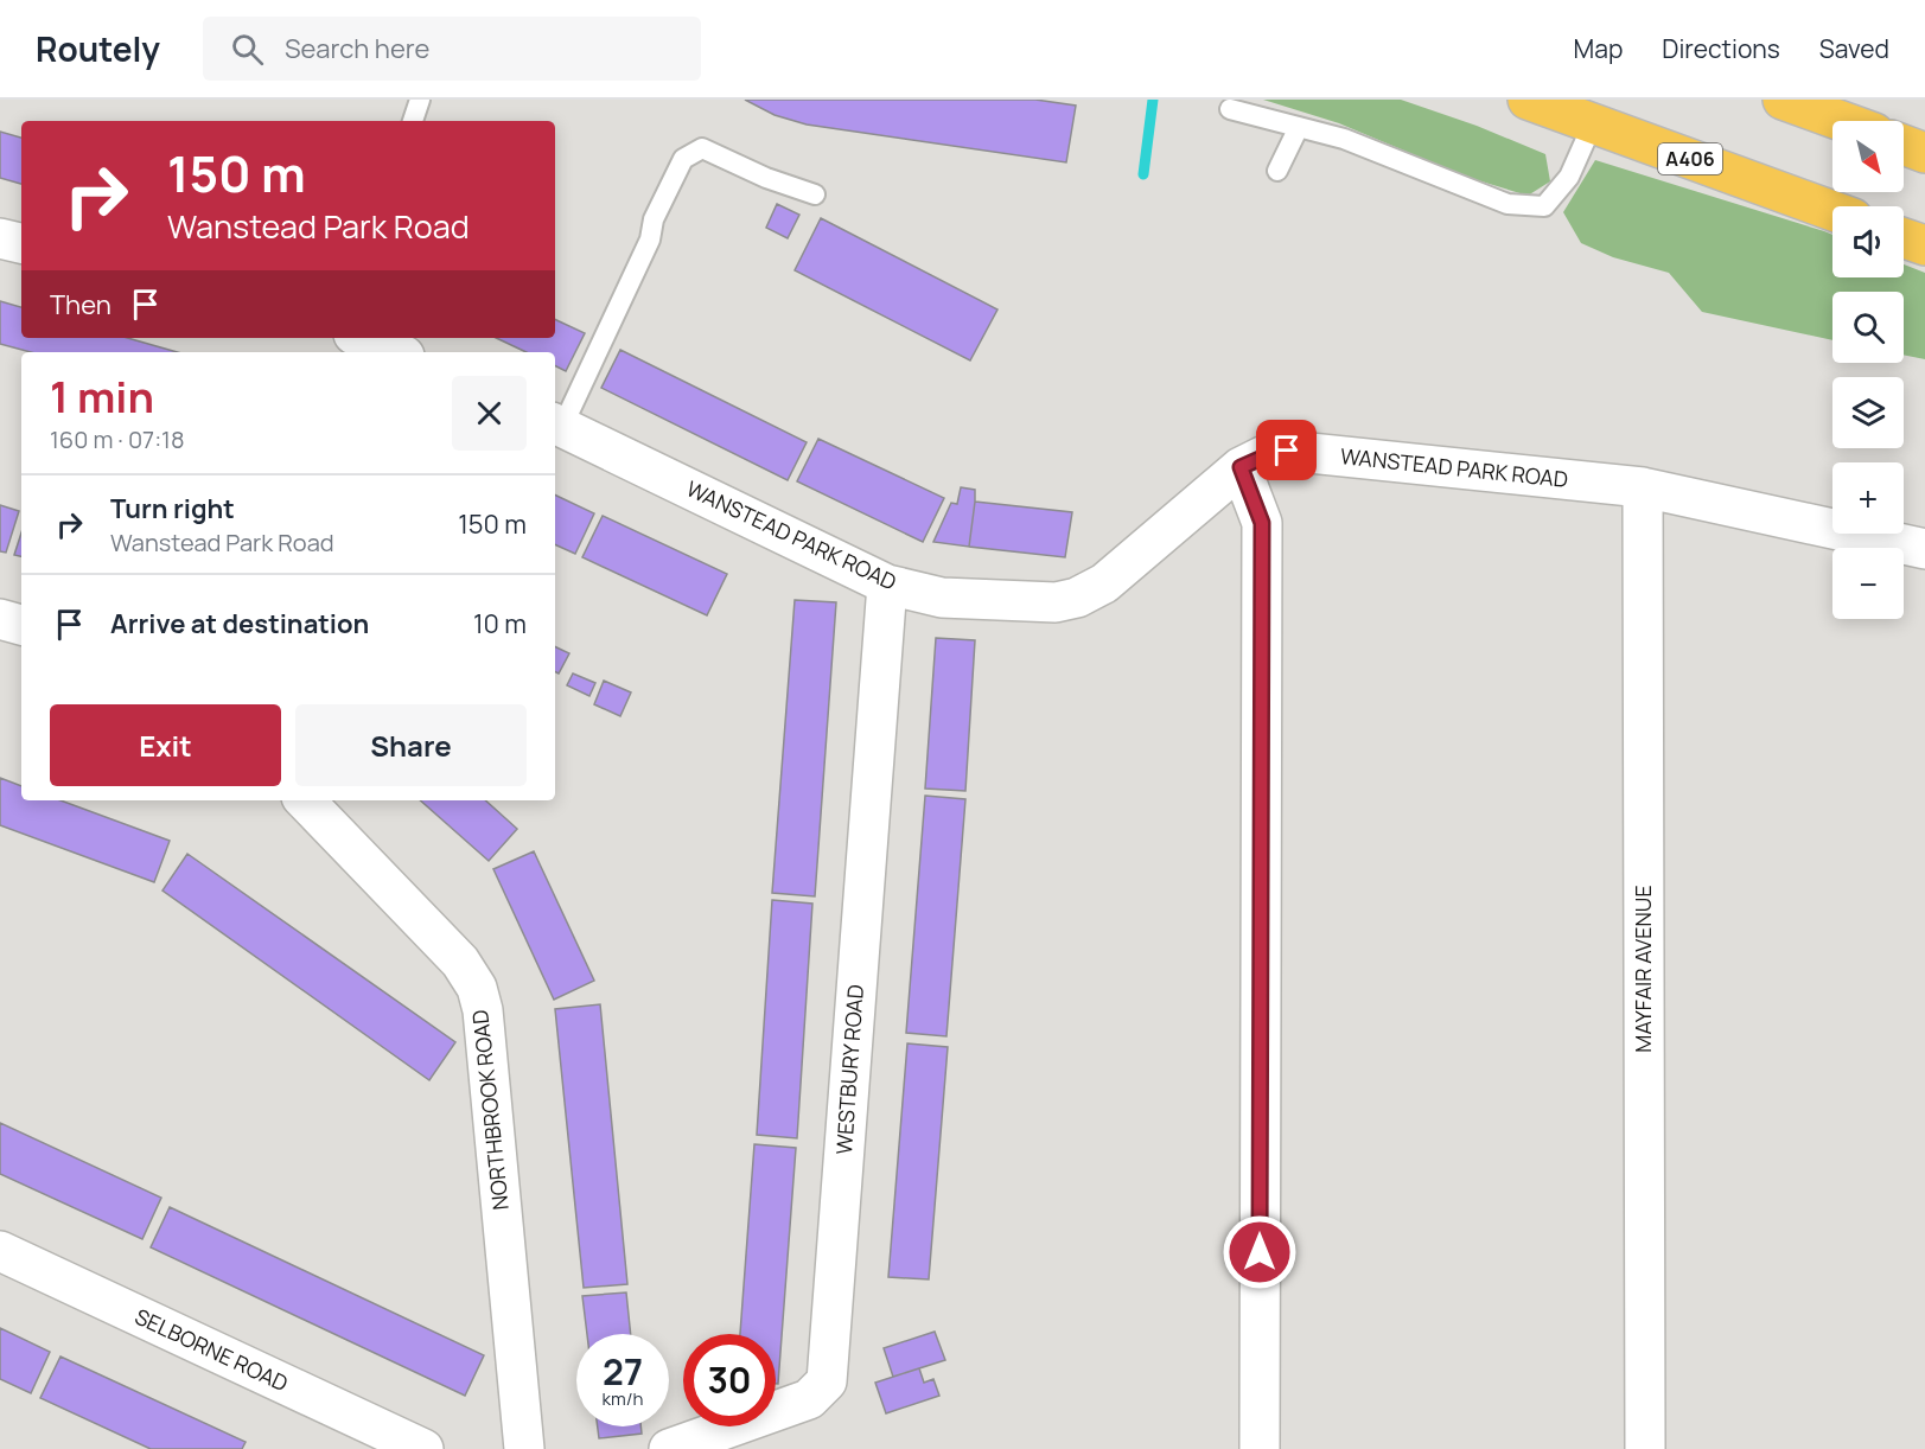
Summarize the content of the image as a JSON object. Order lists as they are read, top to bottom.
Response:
{
  "streets": {
    "highway": ["A406"],
    "street": [
      "WANSTEAD PARK ROAD",
      "MAYFAIR AVENUE",
      "WESTBURY ROAD",
      "NORTHBROOK ROAD",
      "SELBORNE ROAD"
    ]
  },
  "crossings": [
    ["WANSTEAD PARK ROAD", "MAYFAIR AVENUE"],
    ["WANSTEAD PARK ROAD", "WESTBURY ROAD"]
  ],
  "north": "bottom right",
  "page": {
    "header": "Routely",
    "search": "Search here",
    "nav": ["Map", "Directions", "Saved"],
    "map_buttons": ["+", "−"],
    "turn": ["150 m", "Wanstead Park Road"],
    "then": "Then",
    "heading": ["1 min", "160 m · 07:18"],
    "list": [
      {
        "name": "Turn right",
        "note": "Wanstead Park Road",
        "value": "150 m"
      },
      {
        "name": "Arrive at destination",
        "value": "10 m"
      }
    ],
    "buttons": ["Exit", "Share"],
    "speed": "27 km/h",
    "limit": "30"
  }
}
